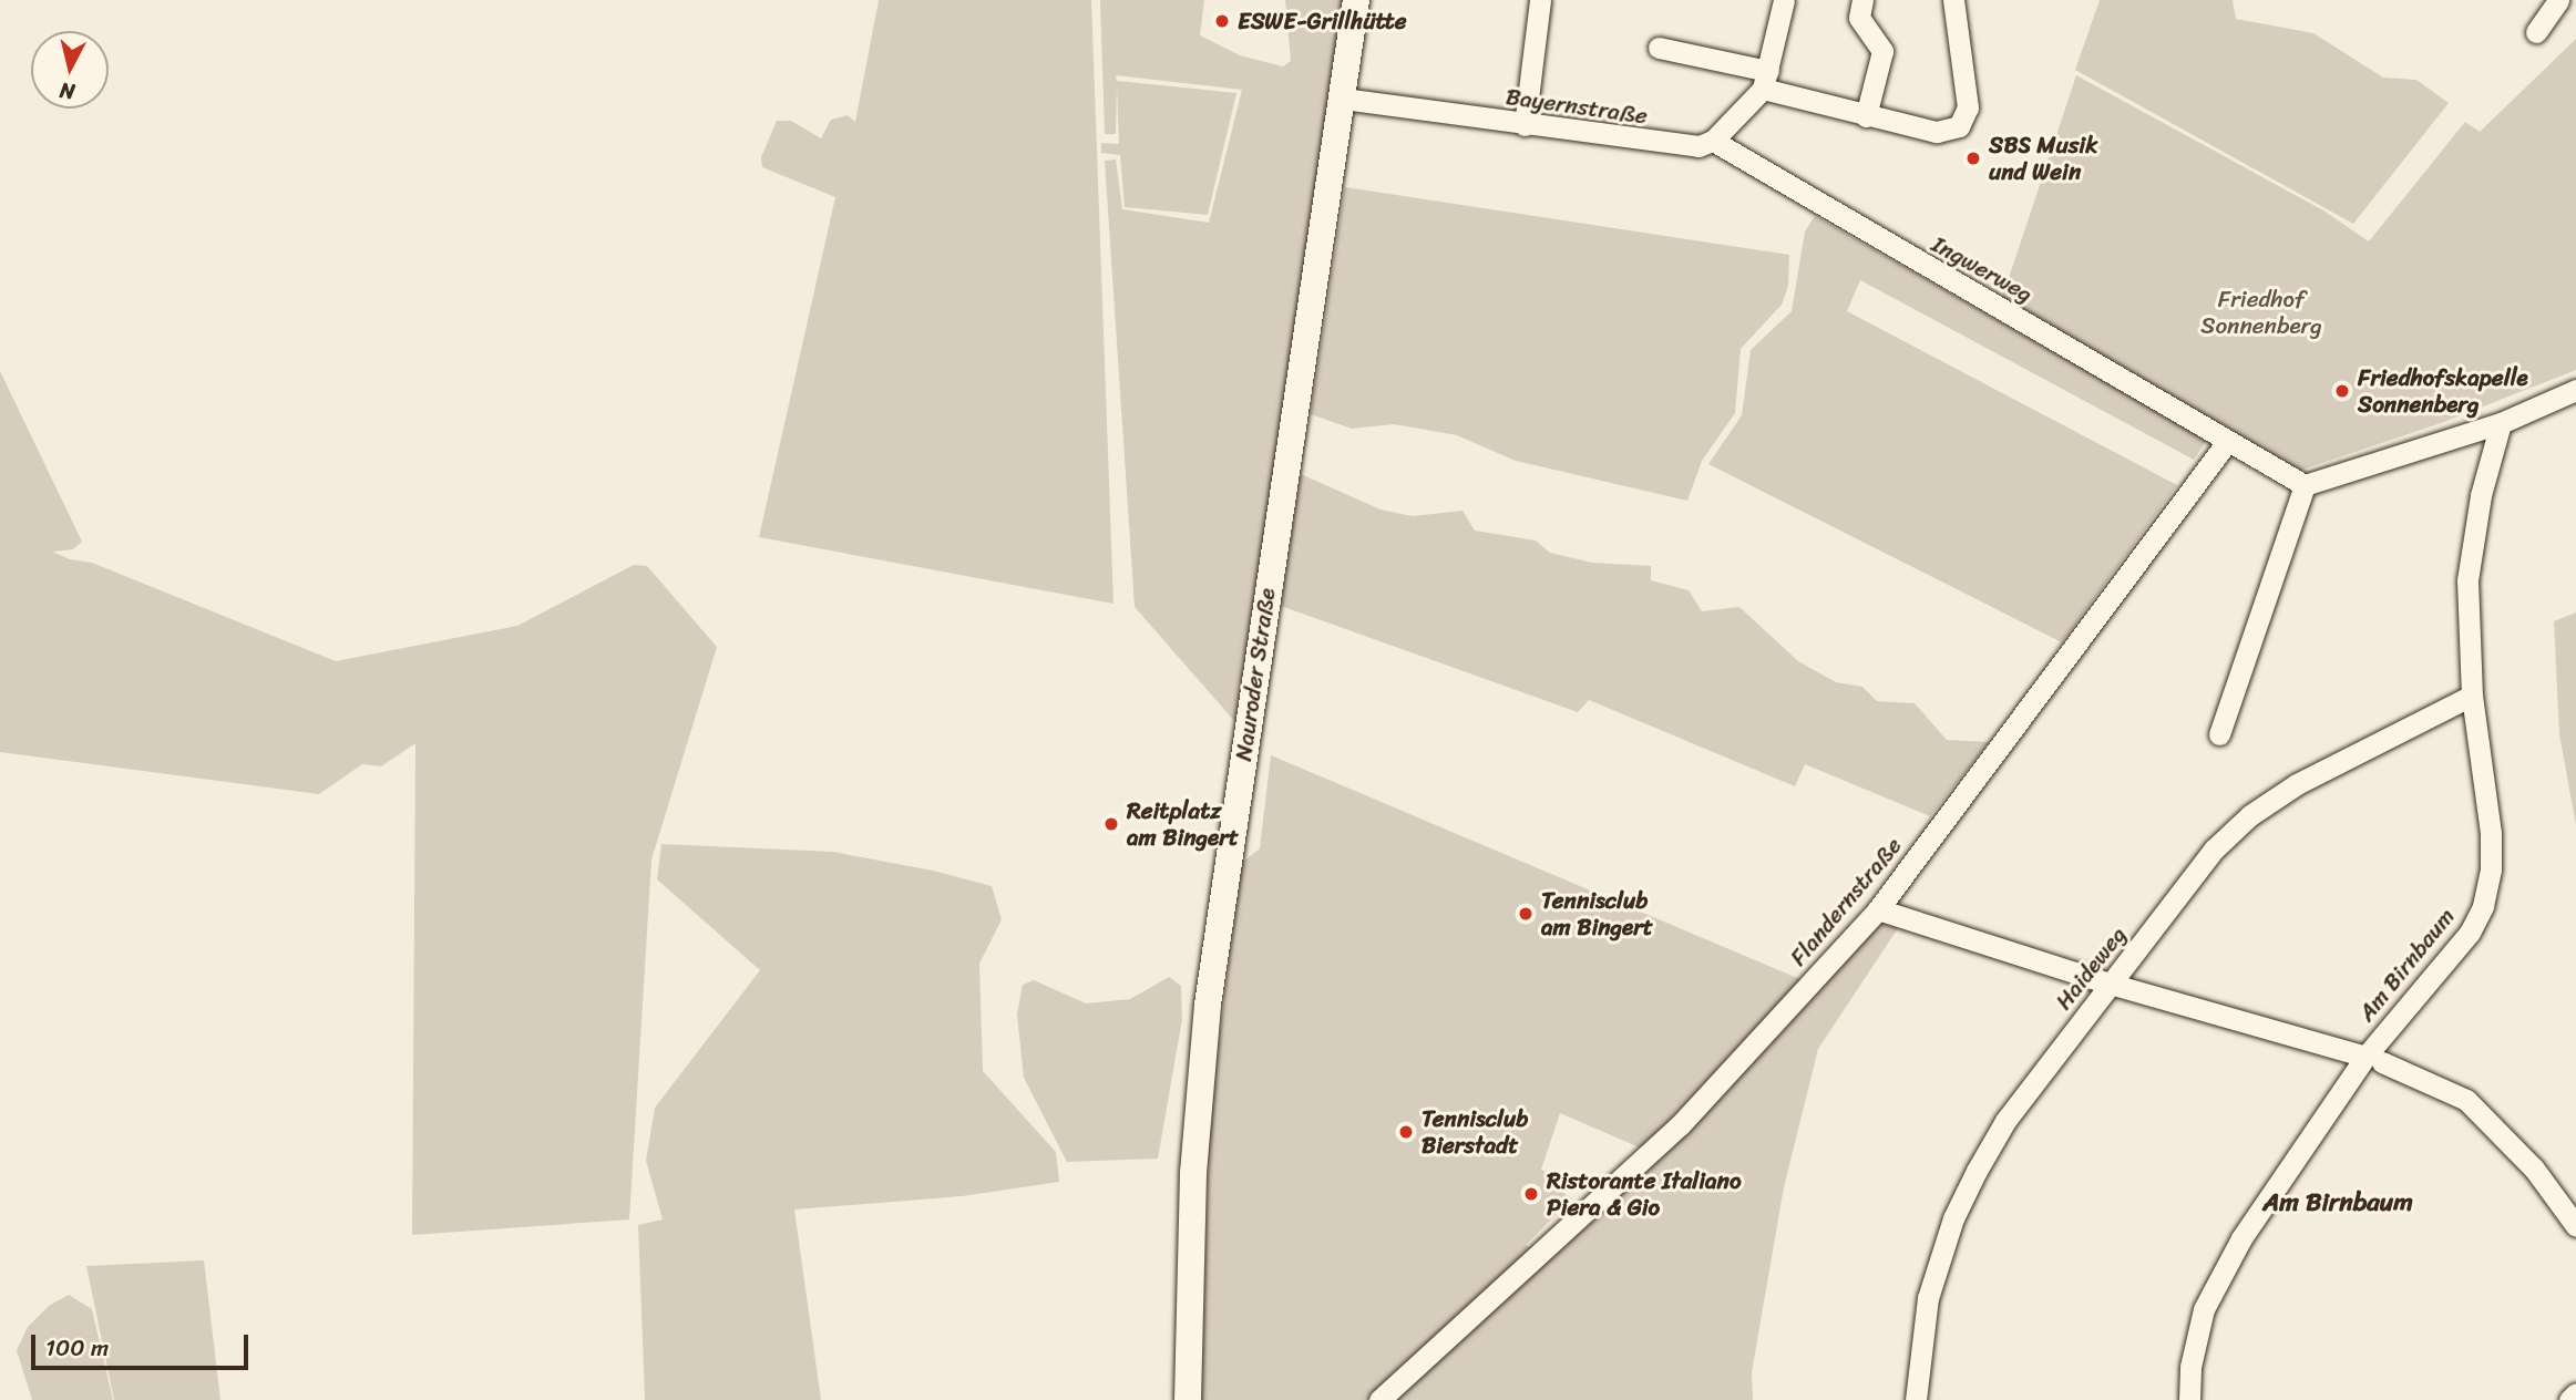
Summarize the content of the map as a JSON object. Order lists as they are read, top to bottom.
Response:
{
  "streets": {
    "main road": ["Nauroder Straße"],
    "street": [
      "Bayernstraße",
      "Ingwerweg",
      "Flandernstraße",
      "Am Birnbaum",
      "Haideweg"
    ]
  },
  "crossings": [
    ["Bayernstraße", "Ingwerweg"],
    ["Bayernstraße", "Nauroder Straße"],
    ["Ingwerweg", "Flandernstraße"],
    ["Am Birnbaum", "Haideweg"]
  ],
  "districts": ["Am Birnbaum"],
  "parks": ["Friedhof Sonnenberg"],
  "places": [
    "ESWE-Grillhütte",
    "SBS Musik und Wein",
    "Friedhofskapelle Sonnenberg",
    "Reitplatz am Bingert",
    "Tennisclub am Bingert",
    "Tennisclub Bierstadt",
    "Ristorante Italiano Piera & Gio"
  ],
  "scale_bar": "100 m",
  "north": "bottom"
}
